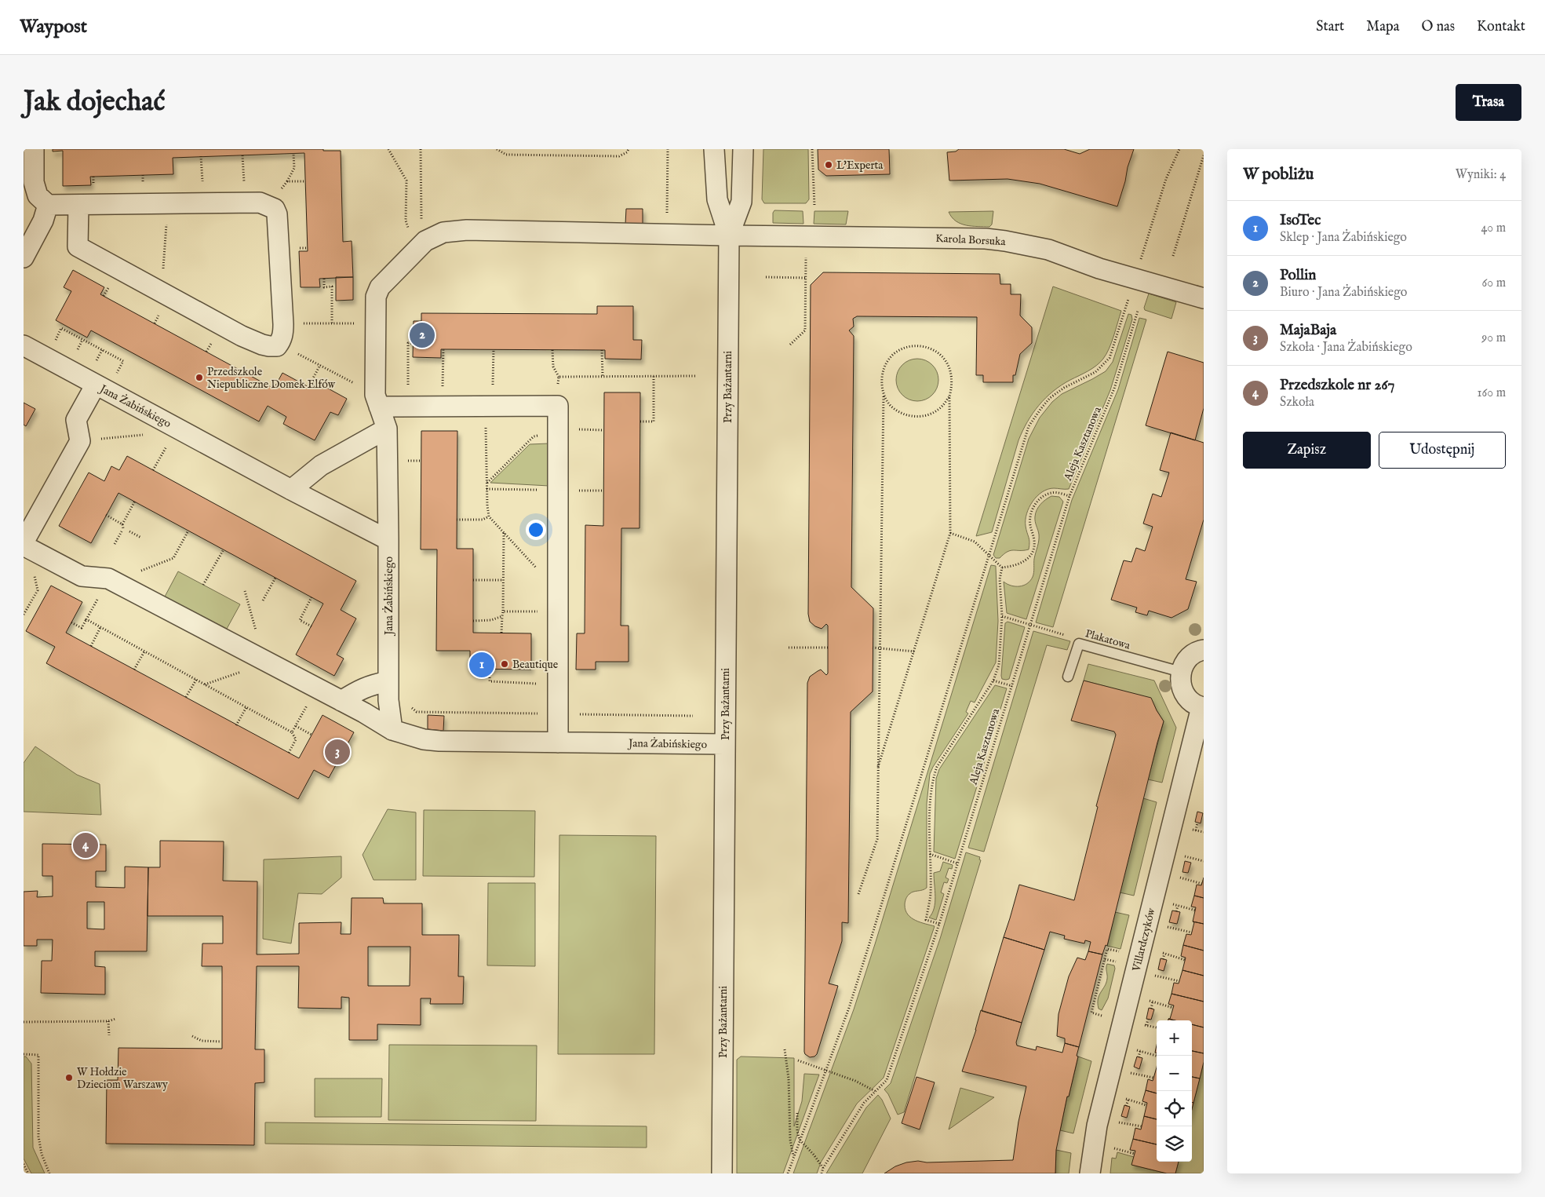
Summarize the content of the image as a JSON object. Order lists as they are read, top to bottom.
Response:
{
  "streets": {
    "street": [
      "Karola Borsuka",
      "Przy Bażantarni",
      "Jana Żabińskiego",
      "Villardczyków"
    ],
    "lane": ["Plakatowa"],
    "path": ["Aleja Kasztanowa"]
  },
  "crossings": [
    ["Karola Borsuka", "Przy Bażantarni"],
    ["Przy Bażantarni", "Jana Żabińskiego"],
    ["Aleja Kasztanowa", "Plakatowa"]
  ],
  "places": [
    "L'Experta",
    "Przedszkole Niepubliczne Domek Elfów",
    "Beautique",
    "W Hołdzie Dzieciom Warszawy"
  ],
  "page": {
    "header": "Waypost",
    "nav": [
      "Start",
      "Mapa",
      "O nas",
      "Kontakt"
    ],
    "buttons": [
      "Trasa",
      ["Zapisz", "Udostępnij"]
    ],
    "title": "Jak dojechać",
    "heading": ["W pobliżu", "Wyniki: 4"],
    "list": [
      {
        "mark": "1",
        "name": "IsoTec",
        "note": "Sklep · Jana Żabińskiego",
        "value": "40 m"
      },
      {
        "mark": "2",
        "name": "Pollin",
        "note": "Biuro · Jana Żabińskiego",
        "value": "60 m"
      },
      {
        "mark": "3",
        "name": "MajaBaja",
        "note": "Szkoła · Jana Żabińskiego",
        "value": "90 m"
      },
      {
        "mark": "4",
        "name": "Przedszkole nr 267",
        "note": "Szkoła",
        "value": "160 m"
      }
    ],
    "pins": [
      "2",
      "1",
      "3",
      "4"
    ],
    "map_buttons": ["+", "−"]
  }
}
